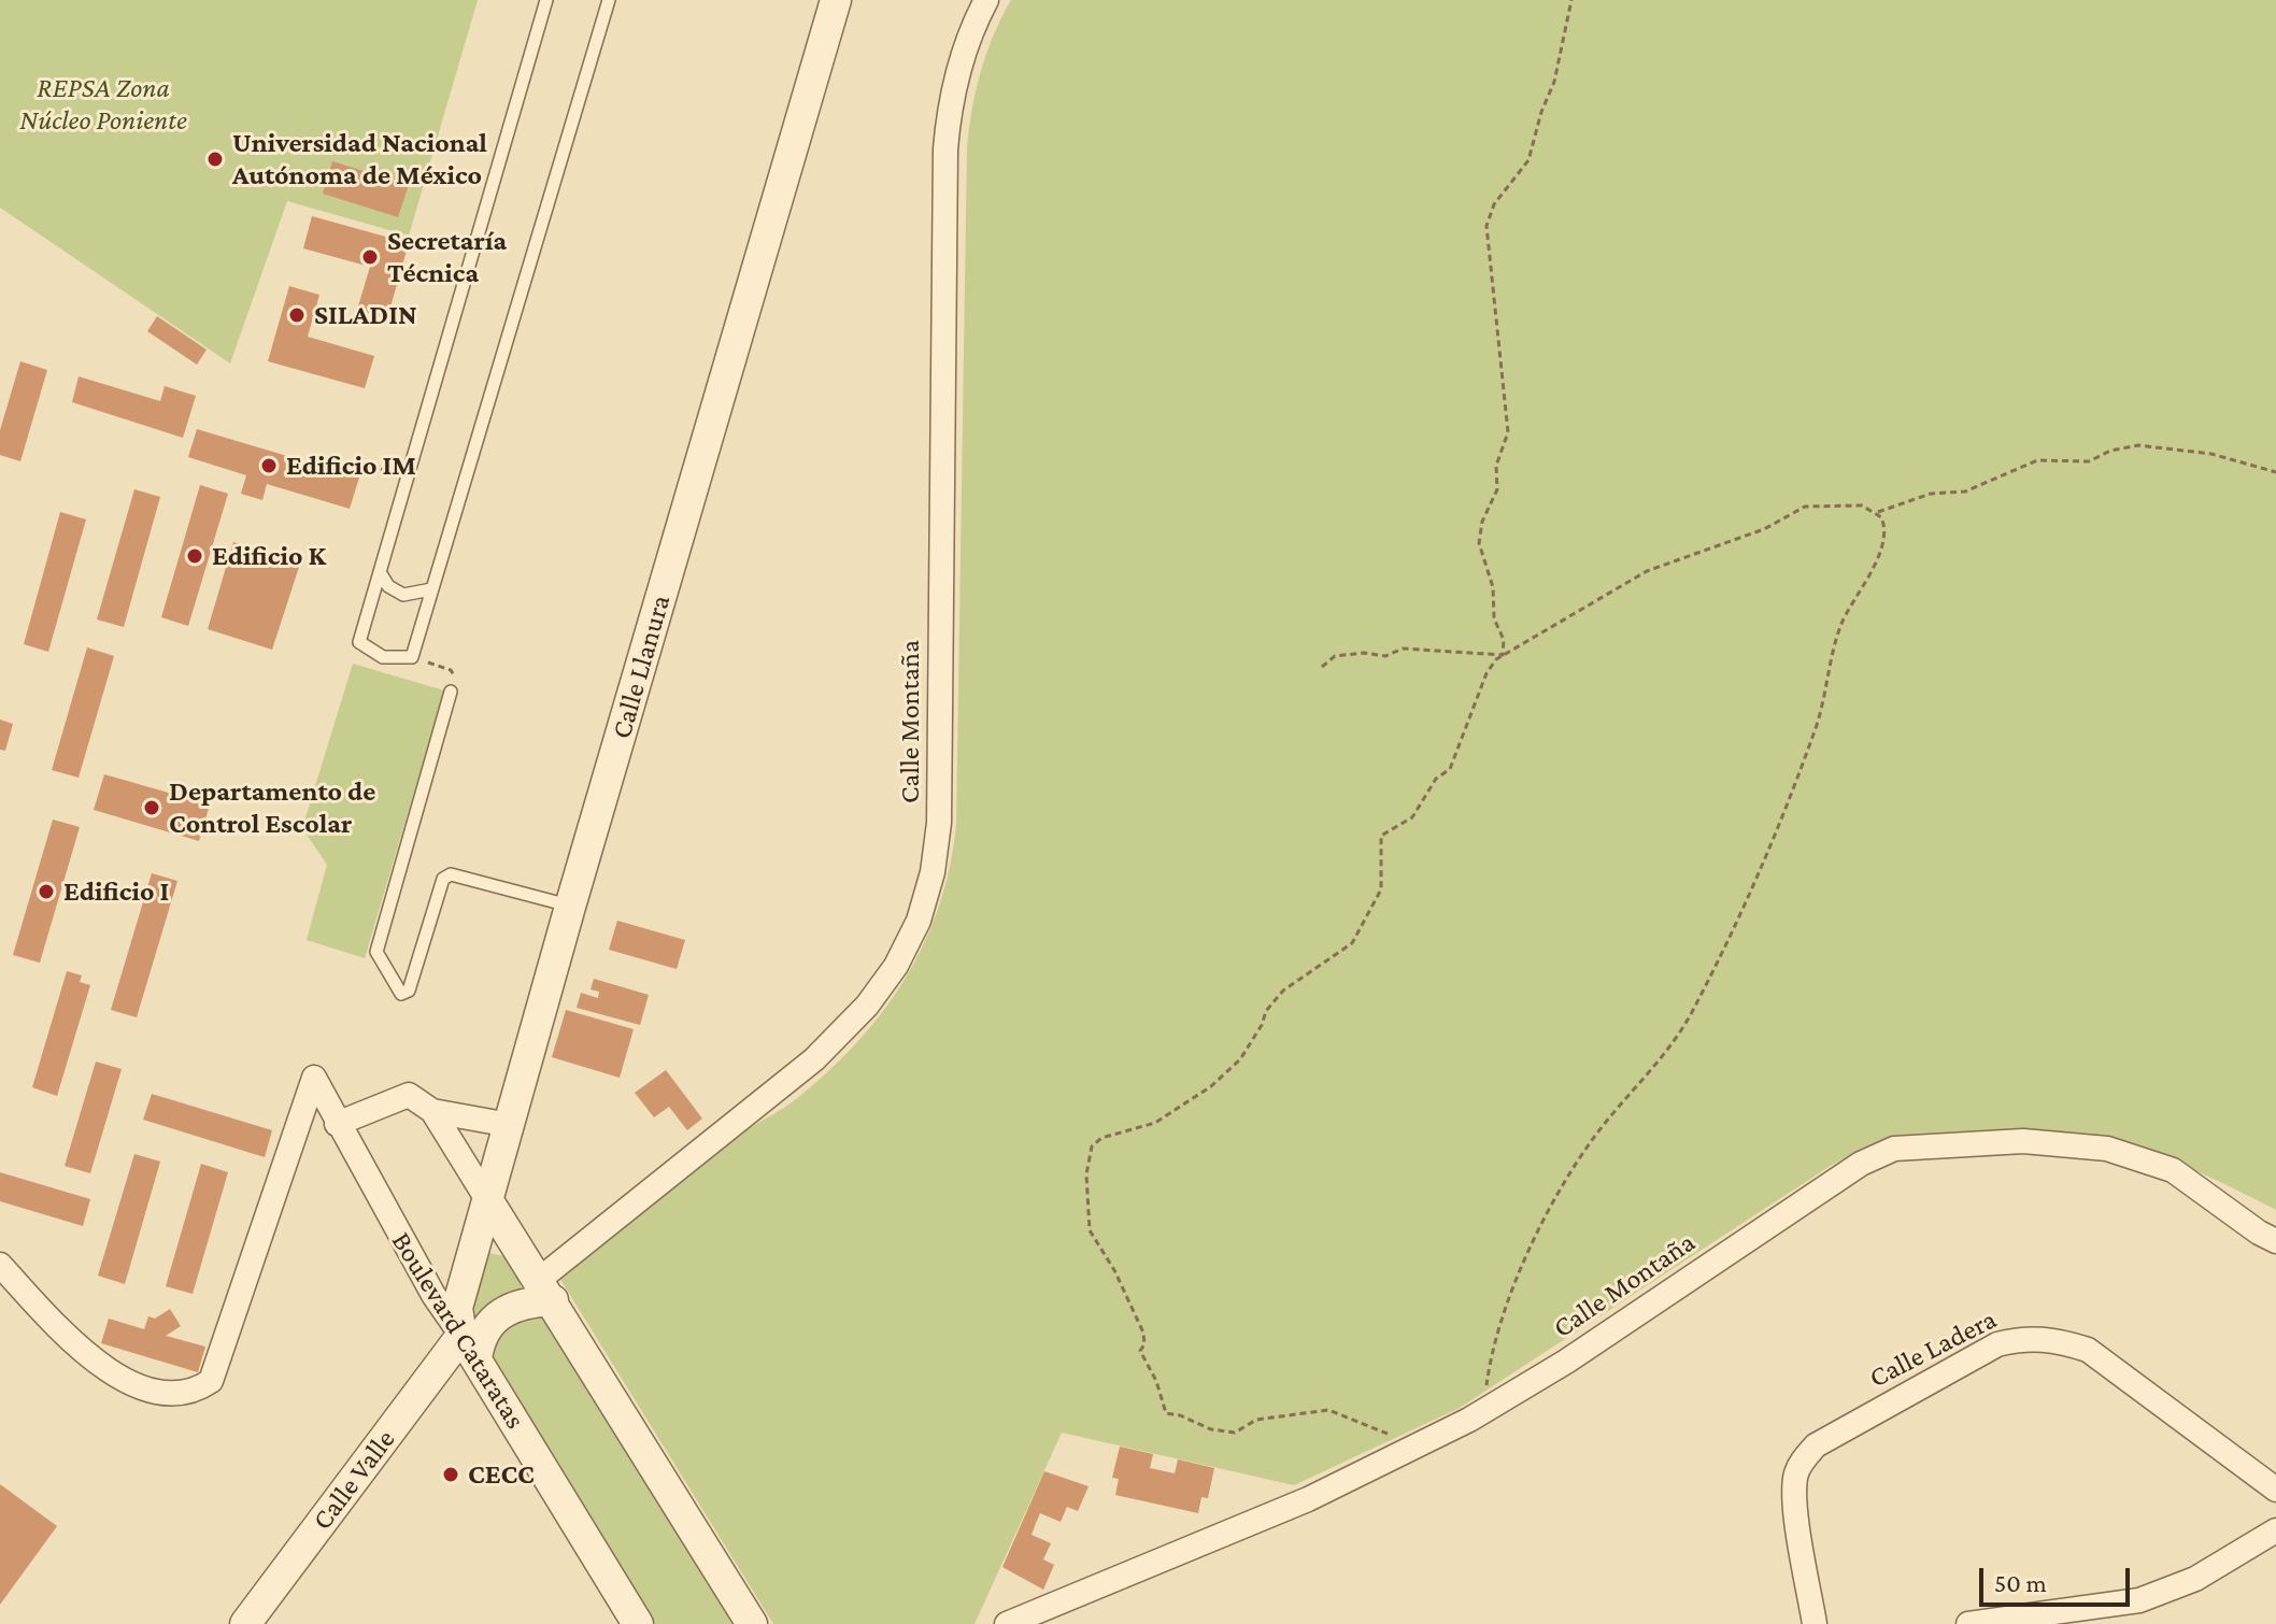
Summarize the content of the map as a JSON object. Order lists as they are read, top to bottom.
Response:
{
  "streets": {
    "street": [
      "Calle Llanura",
      "Calle Montaña",
      "Boulevard Cataratas",
      "Calle Ladera",
      "Calle Valle"
    ]
  },
  "crossings": [
    ["Calle Llanura", "Boulevard Cataratas"],
    ["Calle Llanura", "Calle Valle"],
    ["Calle Montaña", "Calle Valle"],
    ["Boulevard Cataratas", "Calle Valle"]
  ],
  "parks": ["REPSA Zona Núcleo Poniente"],
  "places": [
    "Universidad Nacional Autónoma de México",
    "Secretaría Técnica",
    "SILADIN",
    "Edificio IM",
    "Edificio K",
    "Departamento de Control Escolar",
    "Edificio I",
    "CECC"
  ],
  "scale_bar": "50 m"
}
